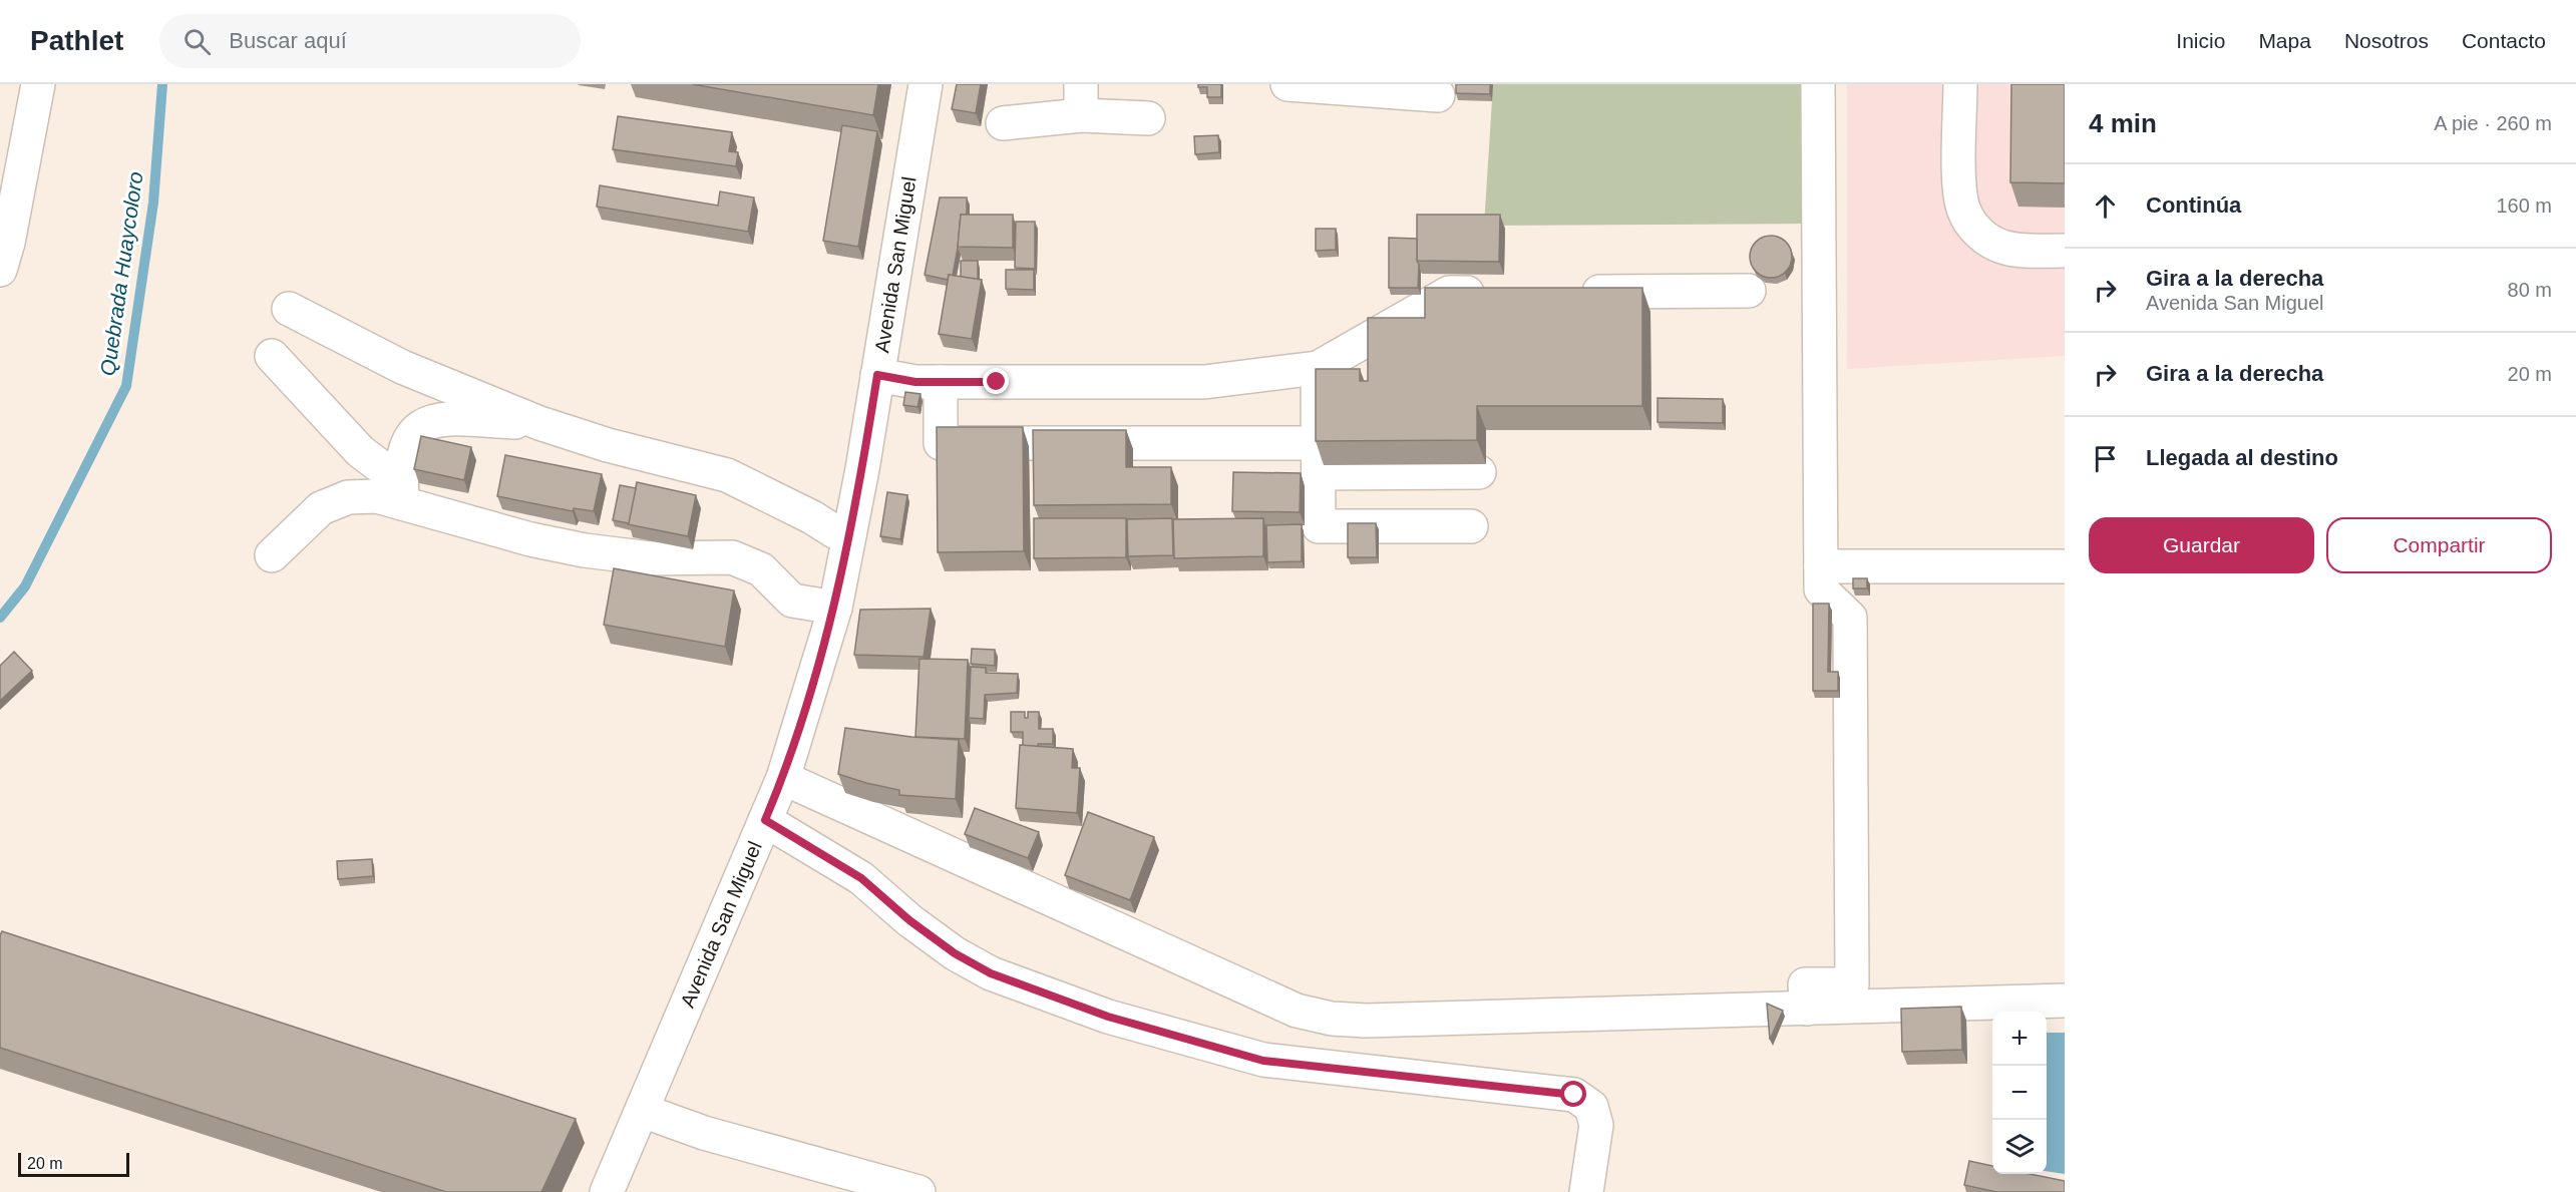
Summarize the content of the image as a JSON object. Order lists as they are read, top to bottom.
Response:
{
  "streets": {
    "street": ["Avenida San Miguel"]
  },
  "water": ["Quebrada Huaycoloro"],
  "scale_bar": "20 m",
  "page": {
    "header": "Pathlet",
    "search": "Buscar aquí",
    "nav": [
      "Inicio",
      "Mapa",
      "Nosotros",
      "Contacto"
    ],
    "heading": ["4 min", "A pie · 260 m"],
    "list": [
      ["Continúa", "160 m"],
      ["Gira a la derecha", "Avenida San Miguel", "80 m"],
      ["Gira a la derecha", "20 m"],
      "Llegada al destino"
    ],
    "buttons": ["Guardar", "Compartir"],
    "map_buttons": ["+", "−"],
    "scale": "20 m"
  }
}
